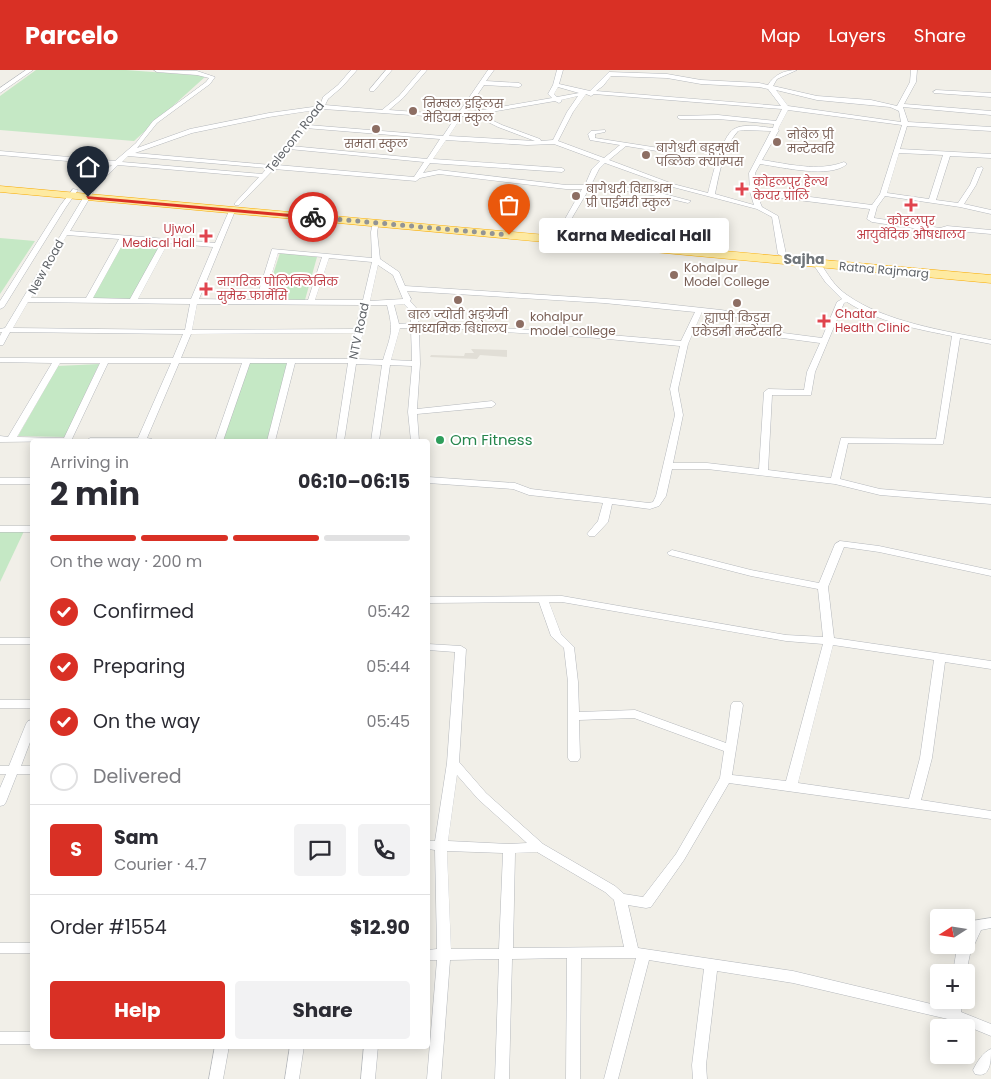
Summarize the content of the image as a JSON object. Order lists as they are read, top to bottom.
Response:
{
  "streets": {
    "highway": ["Ratna Rajmarg"],
    "street": ["Telecom Road", "New Road", "NTV Road"]
  },
  "crossings": [
    ["Telecom Road", "Ratna Rajmarg"],
    ["New Road", "Ratna Rajmarg"],
    ["Ratna Rajmarg", "NTV Road"]
  ],
  "districts": ["Sajha"],
  "places": {
    "other": [
      "निम्बल इङ्लिस मेडियम स्कुल",
      "समता स्कुल",
      "नोबेल प्री मन्टेस्वरि",
      "बागेश्वरी बहुमुखी पब्लिक क्याम्पस",
      "बागेश्वरी विद्याश्रम प्री पाईमरी स्कुल",
      "Karna Medical Hall",
      "Kohalpur Model College",
      "बाल ज्योती अङ्ग्रेजी माध्यमिक बिधालय",
      "ह्याप्पी किड्स एकेडमी मन्टेस्वरि",
      "kohalpur model college",
      "Om Fitness"
    ],
    "health": [
      "कोहलपुर हेल्थ केयर प्रालि",
      "कोहलपुर आयुर्वेदिक औषधालय",
      "Ujwol Medical Hall",
      "नागरिक पोलिक्लिनिक सुमेरु फार्मेसि",
      "Chatar Health Clinic"
    ]
  },
  "north": "left",
  "page": {
    "header": "Parcelo",
    "nav": ["Map", "Layers", "Share"],
    "bubble": "Karna Medical Hall",
    "heading": ["2 min", "Arriving in", "06:10–06:15"],
    "panel": [
      "Sam",
      "Courier · 4.7",
      "Order #1554",
      "$12.90"
    ],
    "bar": "On the way · 200 m",
    "list": [
      ["Confirmed", "05:42"],
      ["Preparing", "05:44"],
      ["On the way", "05:45"],
      "Delivered"
    ],
    "round": "S",
    "map_buttons": ["+", "−"],
    "buttons": ["Help", "Share"]
  }
}
